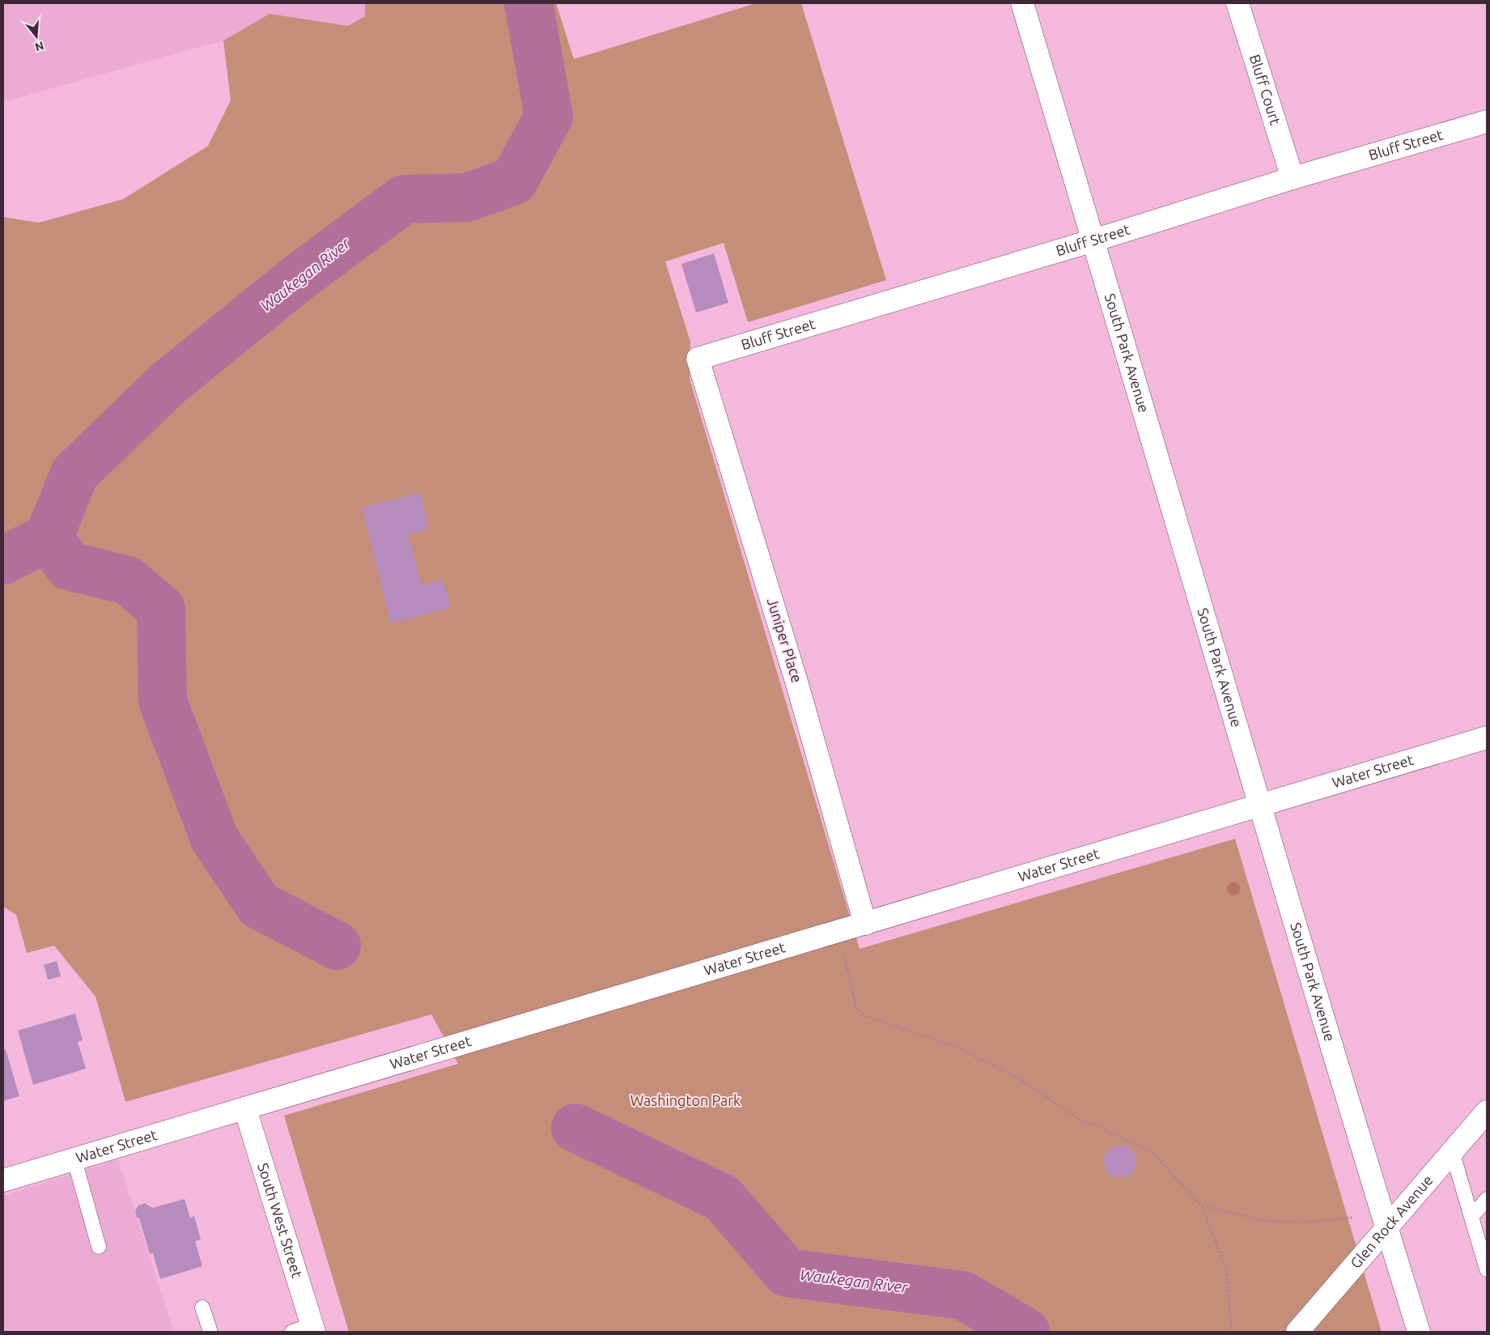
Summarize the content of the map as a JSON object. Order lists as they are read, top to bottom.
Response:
{
  "streets": {
    "street": [
      "Bluff Court",
      "Bluff Street",
      "South Park Avenue",
      "Juniper Place",
      "Water Street",
      "South West Street",
      "Glen Rock Avenue"
    ]
  },
  "crossings": [
    ["Bluff Court", "Bluff Street"],
    ["Bluff Street", "South Park Avenue"],
    ["Bluff Street", "Juniper Place"],
    ["South Park Avenue", "Water Street"],
    ["South Park Avenue", "Glen Rock Avenue"],
    ["Juniper Place", "Water Street"],
    ["Water Street", "South West Street"]
  ],
  "water": ["Waukegan River"],
  "parks": ["Washington Park"],
  "north": "bottom"
}
